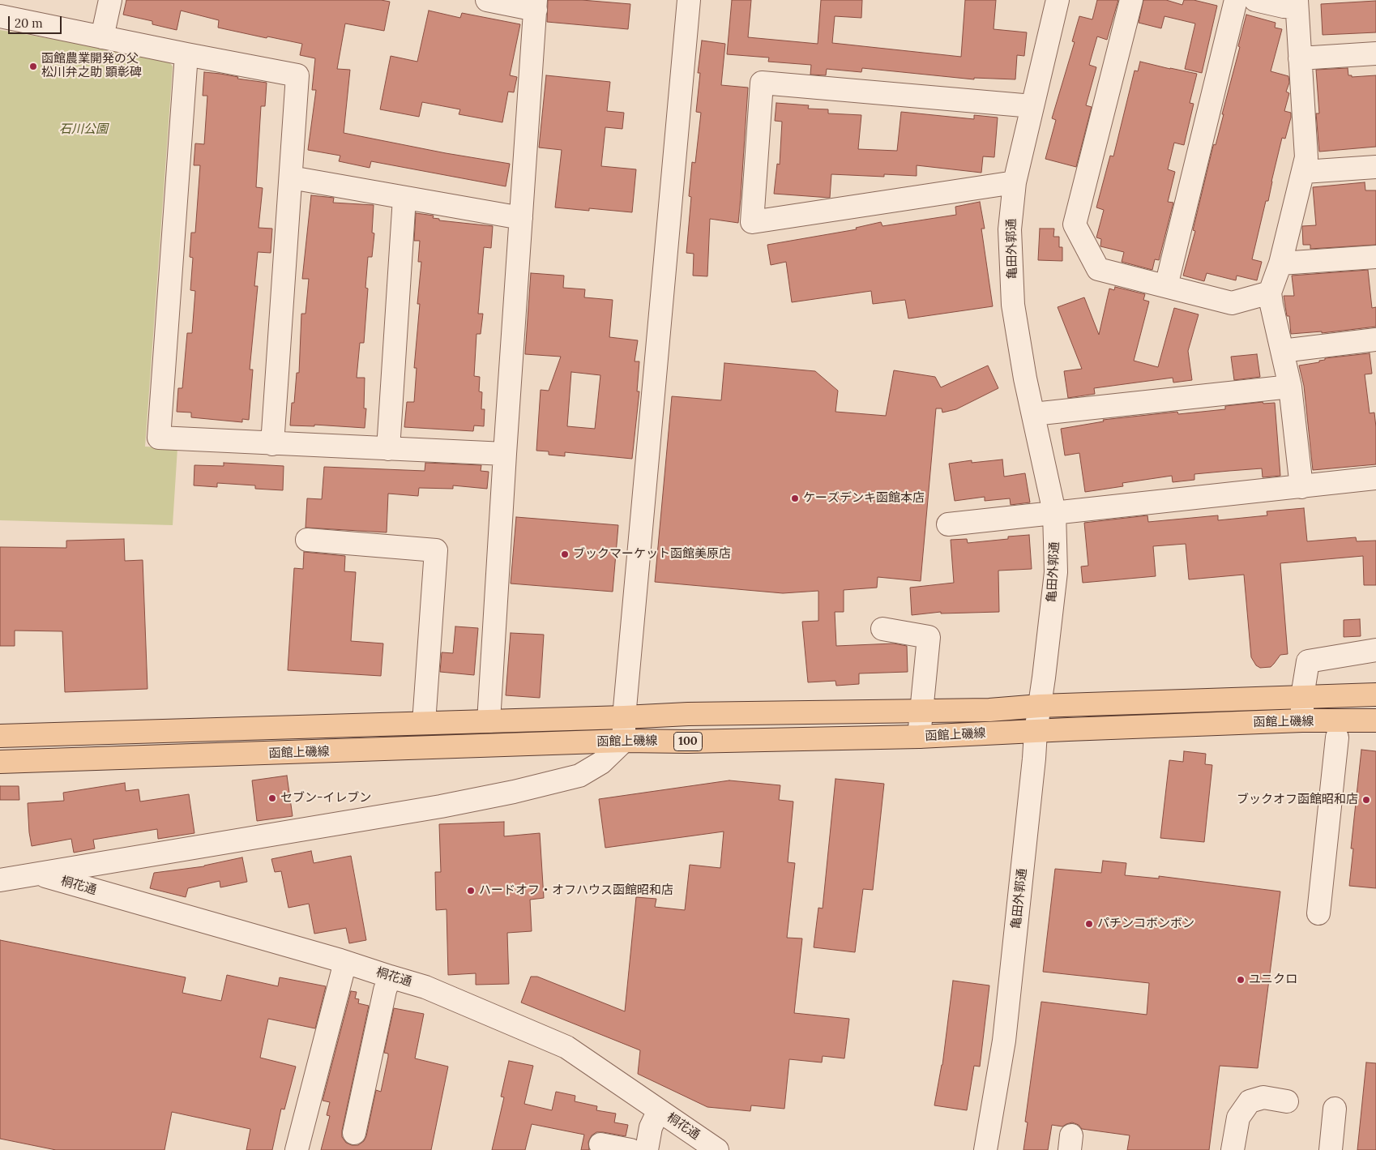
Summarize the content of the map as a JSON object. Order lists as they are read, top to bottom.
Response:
{
  "streets": {
    "main road": ["函館上磯線", "100"],
    "street": ["亀田外郭通", "桐花通"]
  },
  "crossings": [
    ["亀田外郭通", "函館上磯線"]
  ],
  "parks": ["石川公園"],
  "places": [
    "函館農業開発の父 松川弁之助 顕彰碑",
    "ケーズデンキ函館本店",
    "ブックマーケット函館美原店",
    "セブン-イレブン",
    "ブックオフ函館昭和店",
    "ハードオフ・オフハウス函館昭和店",
    "パチンコボンボン",
    "ユニクロ"
  ],
  "scale_bar": "20 m"
}
